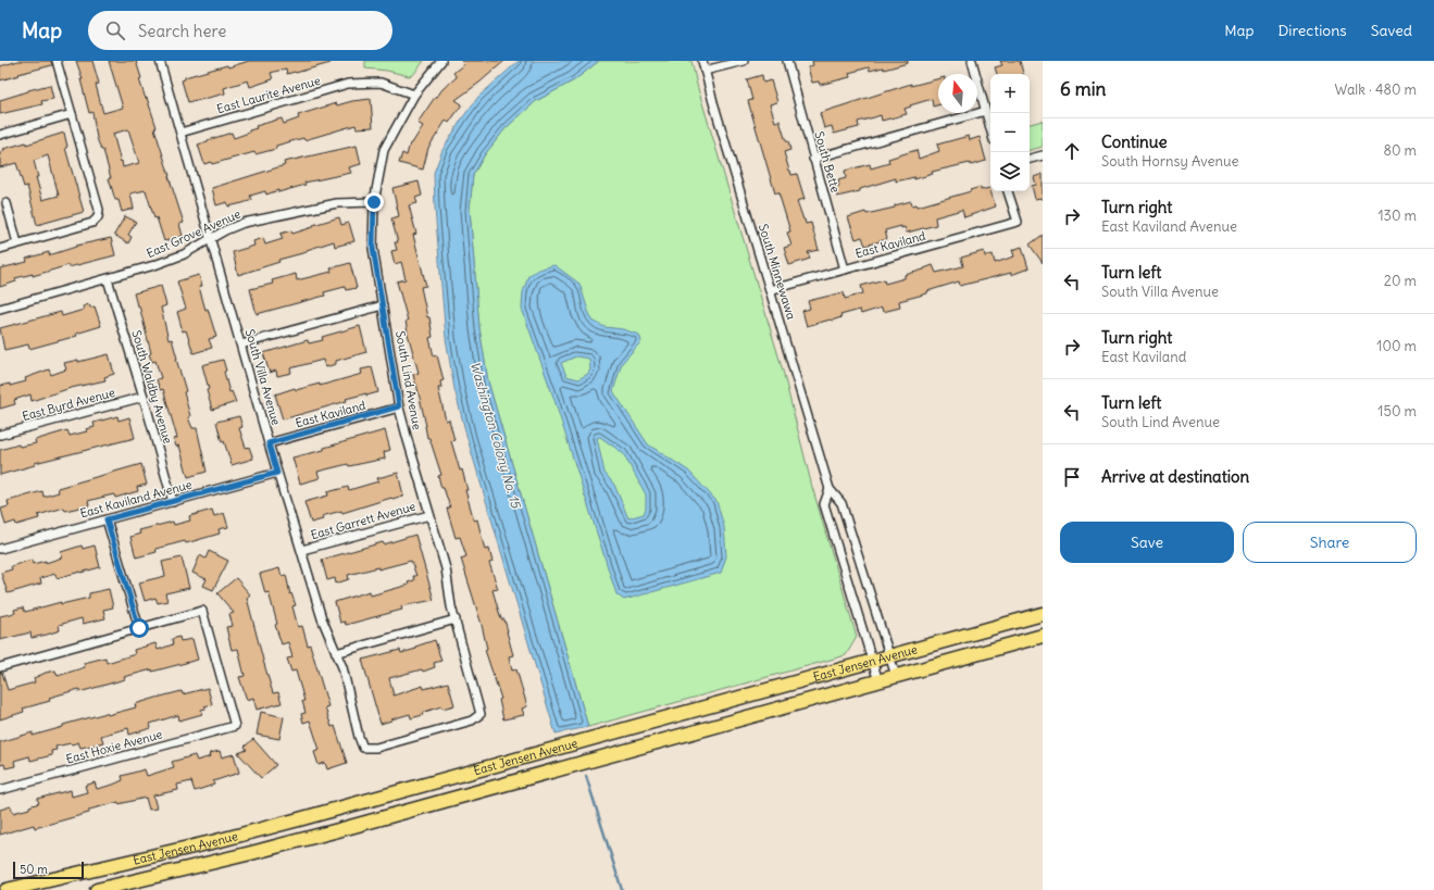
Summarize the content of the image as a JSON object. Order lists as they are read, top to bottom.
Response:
{
  "streets": {
    "main road": ["East Jensen Avenue"],
    "street": [
      "East Laurite Avenue",
      "South Bette",
      "East Grove Avenue",
      "East Kaviland",
      "South Minnewawa",
      "South Villa Avenue",
      "South Lind Avenue",
      "South Waldby Avenue",
      "East Byrd Avenue",
      "East Kaviland Avenue",
      "East Garrett Avenue",
      "East Hoxie Avenue"
    ]
  },
  "crossings": [
    ["East Laurite Avenue", "South Villa Avenue"],
    ["East Laurite Avenue", "South Lind Avenue"],
    ["South Bette", "East Kaviland"],
    ["East Grove Avenue", "South Villa Avenue"],
    ["East Grove Avenue", "South Lind Avenue"],
    ["East Grove Avenue", "South Waldby Avenue"],
    ["East Kaviland", "South Minnewawa"],
    ["East Kaviland", "South Villa Avenue"],
    ["East Kaviland", "South Lind Avenue"],
    ["South Minnewawa", "East Jensen Avenue"],
    ["South Villa Avenue", "South Lind Avenue"],
    ["South Villa Avenue", "East Kaviland Avenue"],
    ["South Villa Avenue", "East Garrett Avenue"],
    ["South Lind Avenue", "East Garrett Avenue"],
    ["South Waldby Avenue", "East Byrd Avenue"],
    ["South Waldby Avenue", "East Kaviland Avenue"]
  ],
  "water": ["Washington Colony No. 15"],
  "scale_bar": "50 m",
  "north": "top",
  "page": {
    "header": "Map",
    "search": "Search here",
    "nav": ["Map", "Directions", "Saved"],
    "heading": ["6 min", "Walk · 480 m"],
    "map_buttons": ["+", "−"],
    "list": [
      ["Continue", "South Hornsy Avenue", "80 m"],
      ["Turn right", "East Kaviland Avenue", "130 m"],
      ["Turn left", "South Villa Avenue", "20 m"],
      ["Turn right", "East Kaviland", "100 m"],
      ["Turn left", "South Lind Avenue", "150 m"],
      "Arrive at destination"
    ],
    "buttons": ["Save", "Share"],
    "scale": "50 m"
  }
}
